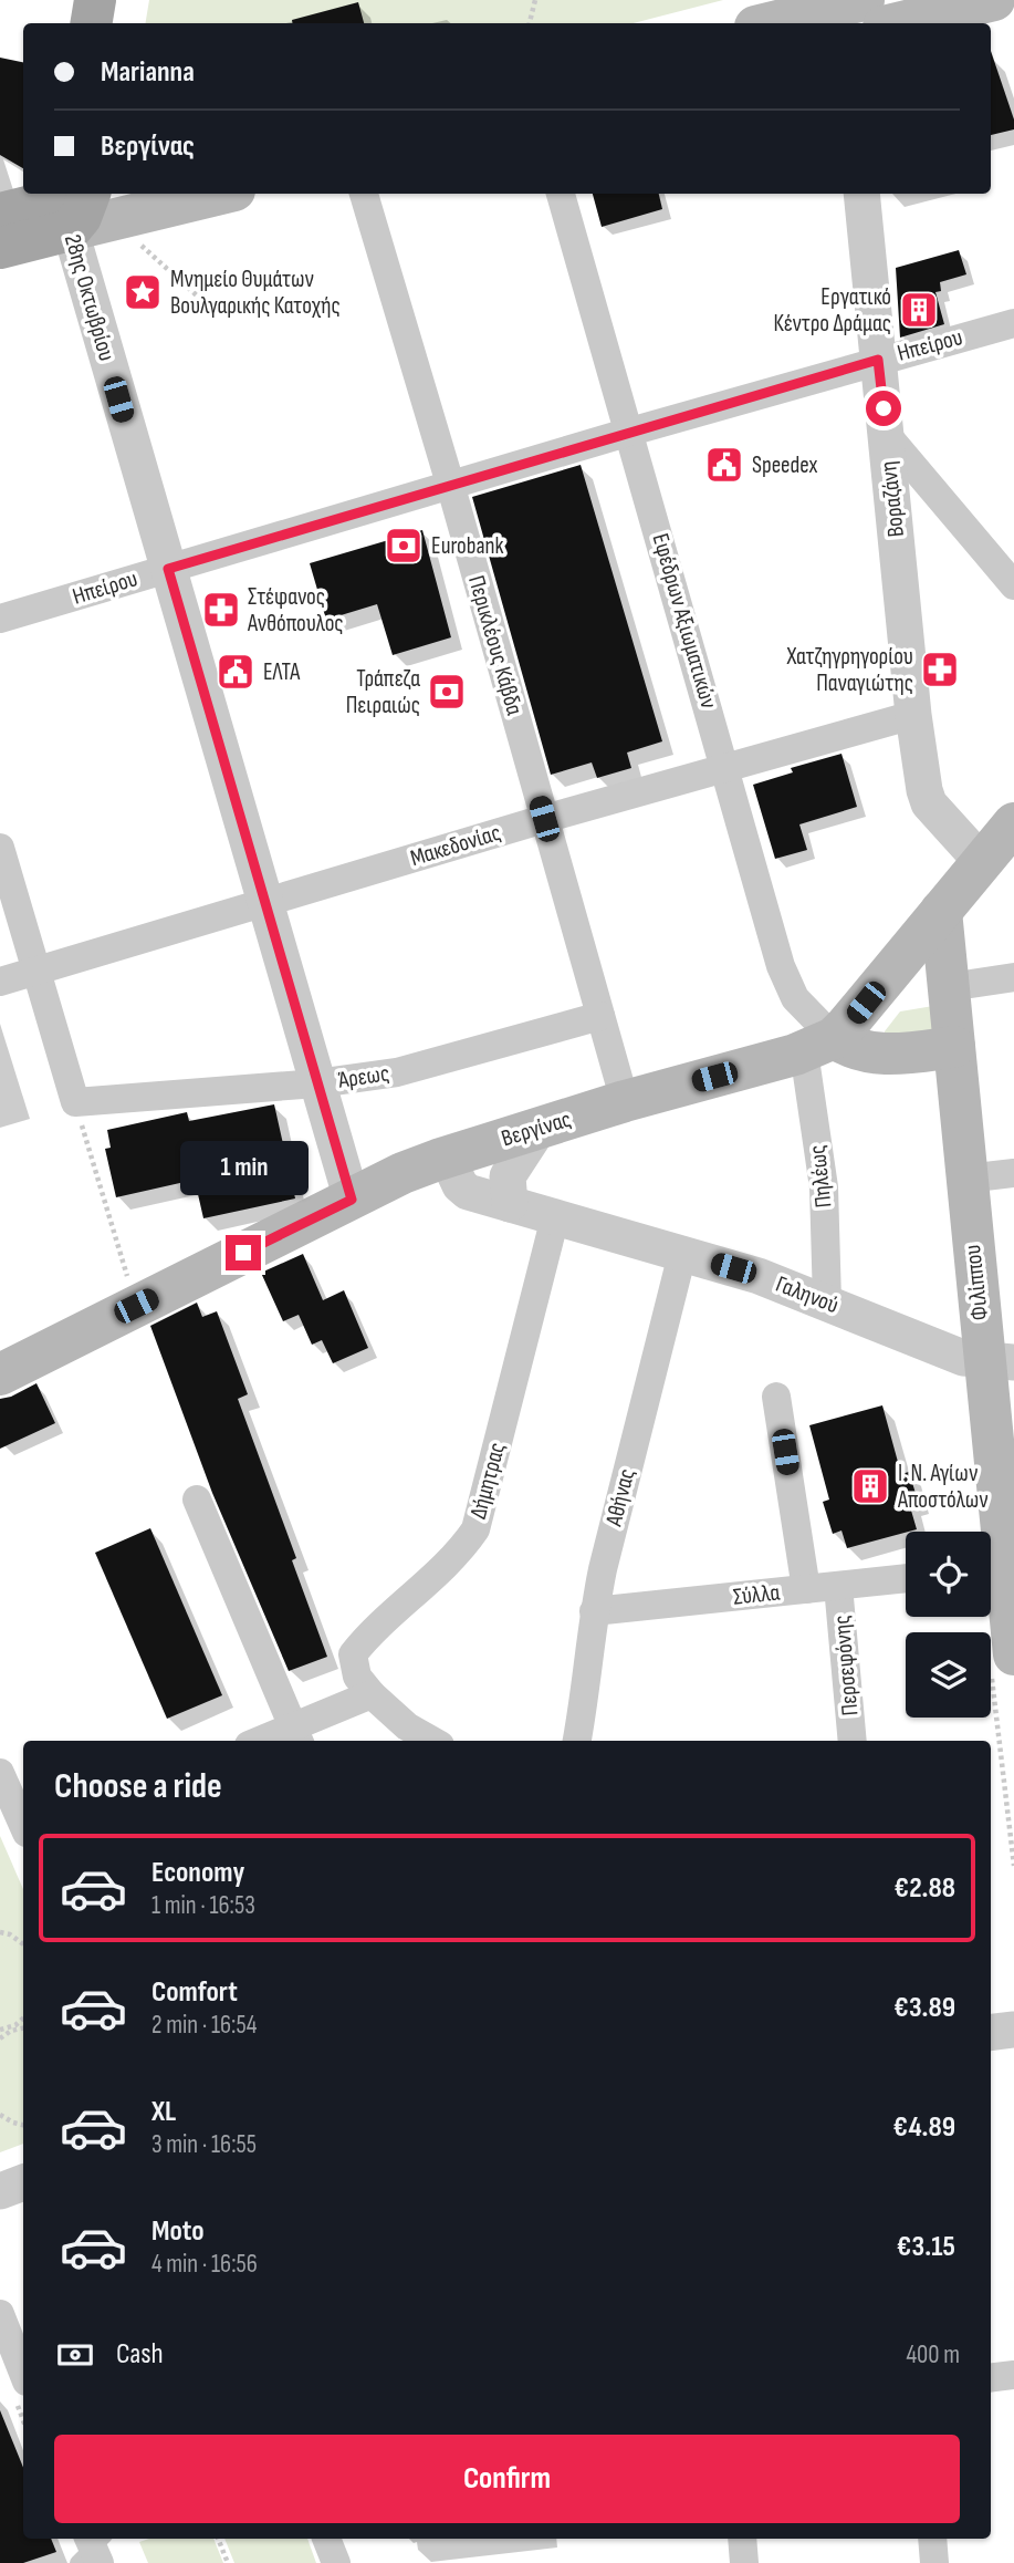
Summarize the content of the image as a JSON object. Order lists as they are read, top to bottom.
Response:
{
  "streets": {
    "main road": ["Βεργίνας", "Φιλίππου"],
    "street": [
      "28ης Οκτωβρίου",
      "Ηπείρου",
      "Βοραζάνη",
      "Εφέδρων Αξιωματικών",
      "Περικλέους Κάβδα",
      "Μακεδονίας",
      "Άρεως",
      "Πηλέως",
      "Γαληνού",
      "Δήμητρας",
      "Αθήνας",
      "Σύλλα",
      "Περσεφόνης"
    ]
  },
  "crossings": [
    ["28ης Οκτωβρίου", "Ηπείρου"],
    ["28ης Οκτωβρίου", "Μακεδονίας"],
    ["28ης Οκτωβρίου", "Άρεως"],
    ["28ης Οκτωβρίου", "Βεργίνας"],
    ["Ηπείρου", "Βοραζάνη"],
    ["Ηπείρου", "Εφέδρων Αξιωματικών"],
    ["Ηπείρου", "Περικλέους Κάβδα"],
    ["Βοραζάνη", "Μακεδονίας"],
    ["Εφέδρων Αξιωματικών", "Μακεδονίας"],
    ["Εφέδρων Αξιωματικών", "Βεργίνας"],
    ["Εφέδρων Αξιωματικών", "Πηλέως"],
    ["Περικλέους Κάβδα", "Μακεδονίας"],
    ["Περικλέους Κάβδα", "Άρεως"],
    ["Περικλέους Κάβδα", "Βεργίνας"],
    ["Βεργίνας", "Πηλέως"],
    ["Βεργίνας", "Γαληνού"],
    ["Πηλέως", "Γαληνού"],
    ["Φιλίππου", "Γαληνού"],
    ["Γαληνού", "Δήμητρας"],
    ["Γαληνού", "Αθήνας"],
    ["Αθήνας", "Σύλλα"],
    ["Σύλλα", "Περσεφόνης"]
  ],
  "places": {
    "place": ["Μνημείο Θυμάτων Βουλγαρικής Κατοχής"],
    "building": ["Εργατικό Κέντρο Δράμας", "Ι. Ν. Αγίων Αποστόλων"],
    "public building": ["Speedex", "ΕΛΤΑ"],
    "bank": ["Eurobank", "Τράπεζα Πειραιώς"],
    "pharmacy": ["Στέφανος Ανθόπουλος", "Χατζηγρηγορίου Παναγιώτης"]
  },
  "page": {
    "banner": ["Marianna", "Βεργίνας"],
    "bubble": "1 min",
    "heading": "Choose a ride",
    "list": [
      {
        "name": "Economy",
        "note": "1 min · 16:53",
        "value": "€2.88"
      },
      {
        "name": "Comfort",
        "note": "2 min · 16:54",
        "value": "€3.89"
      },
      {
        "name": "XL",
        "note": "3 min · 16:55",
        "value": "€4.89"
      },
      {
        "name": "Moto",
        "note": "4 min · 16:56",
        "value": "€3.15"
      }
    ],
    "pay": ["Cash", "400 m"],
    "buttons": "Confirm"
  }
}
